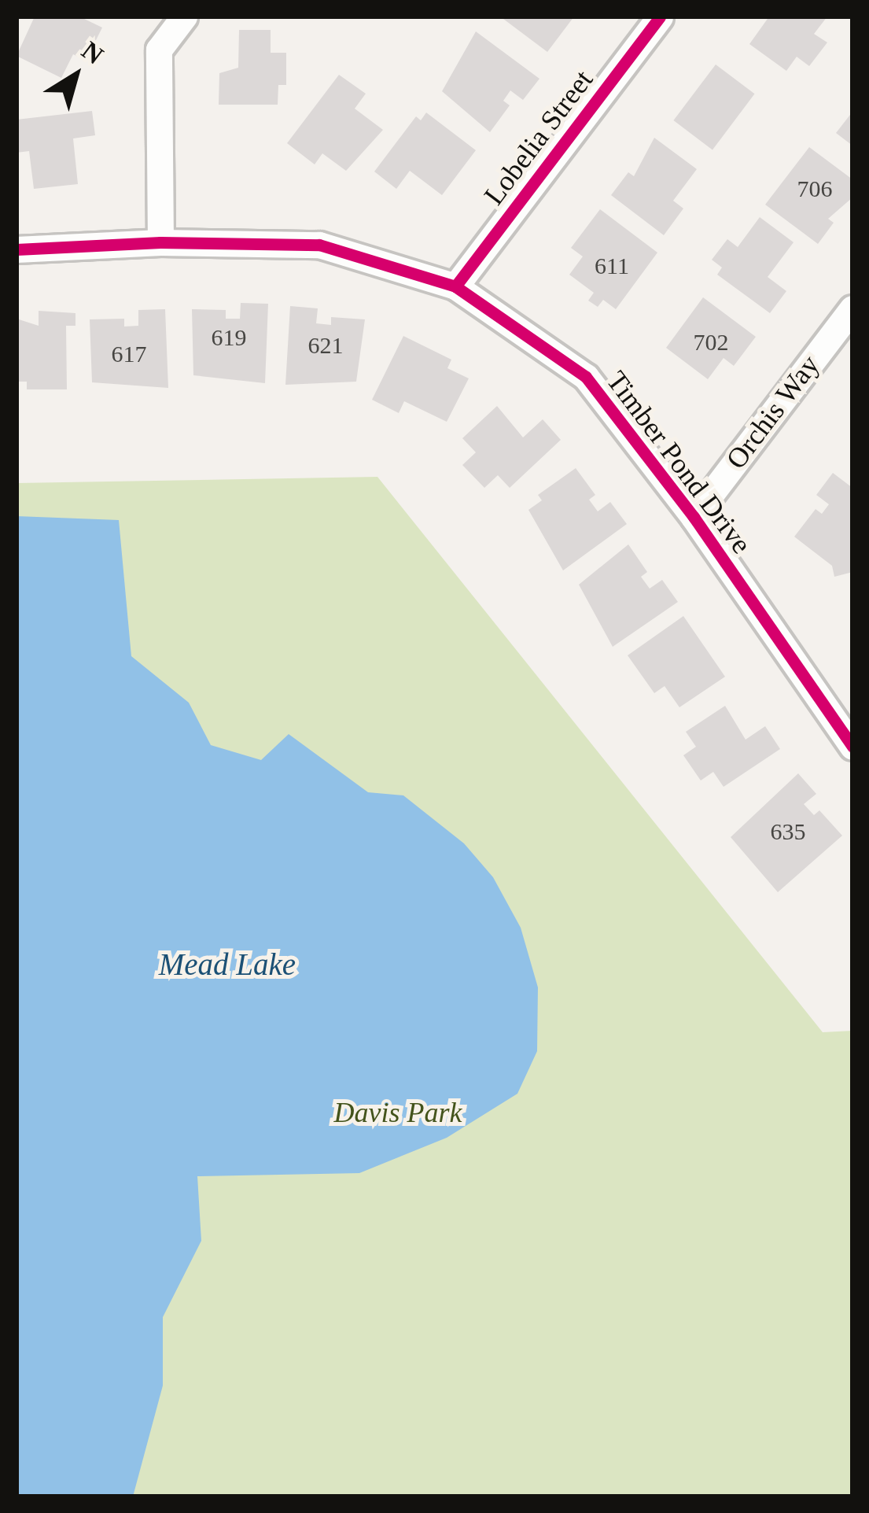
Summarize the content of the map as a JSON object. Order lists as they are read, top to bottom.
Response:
{
  "streets": {
    "street": ["Lobelia Street", "Orchis Way", "Timber Pond Drive"]
  },
  "crossings": [
    ["Lobelia Street", "Timber Pond Drive"],
    ["Orchis Way", "Timber Pond Drive"]
  ],
  "water": ["Mead Lake"],
  "parks": ["Davis Park"],
  "house_numbers": [
    "706",
    "611",
    "619",
    "702",
    "621",
    "617",
    "635"
  ],
  "north": "top right"
}
